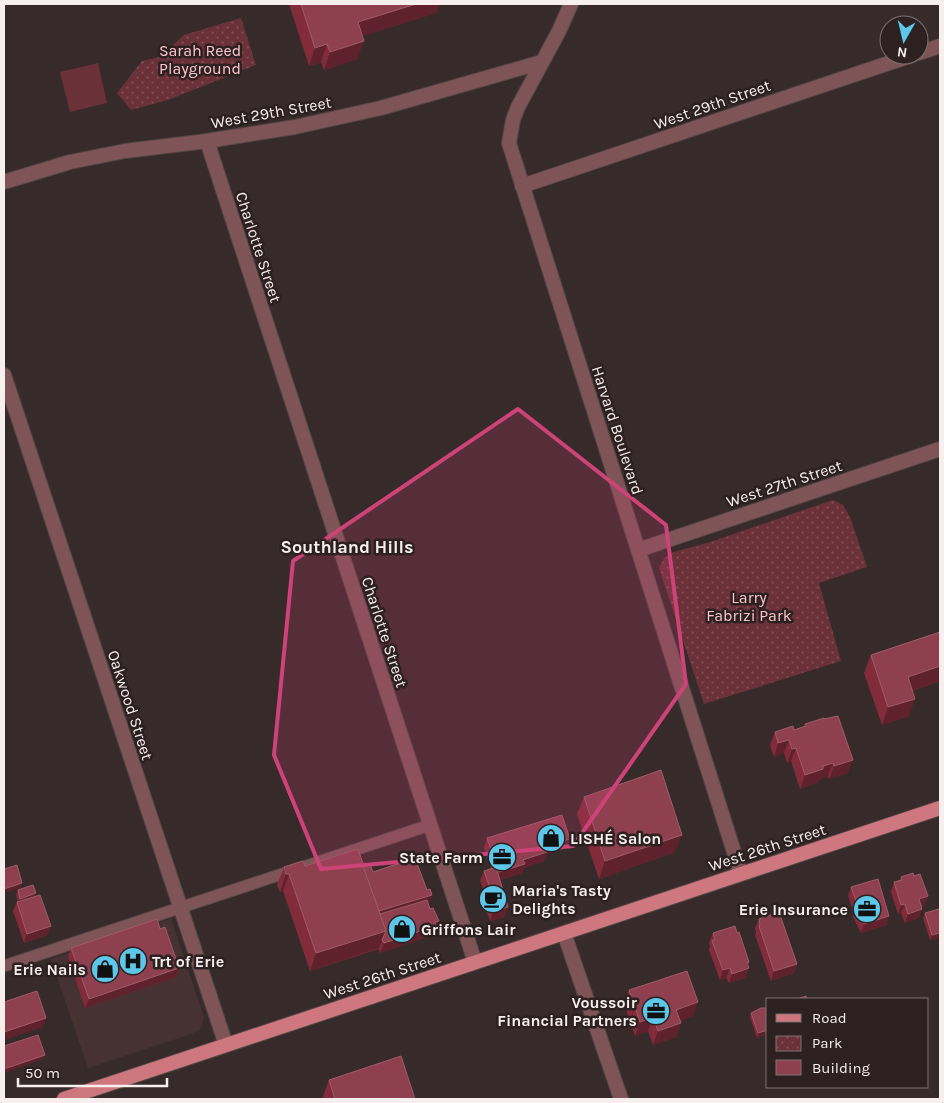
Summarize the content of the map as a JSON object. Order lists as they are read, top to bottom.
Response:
{
  "streets": {
    "main road": ["West 26th Street"],
    "street": [
      "West 29th Street",
      "Charlotte Street",
      "Harvard Boulevard",
      "West 27th Street",
      "Oakwood Street"
    ]
  },
  "crossings": [
    ["West 29th Street", "Charlotte Street"],
    ["West 29th Street", "Harvard Boulevard"],
    ["Charlotte Street", "West 26th Street"],
    ["Harvard Boulevard", "West 27th Street"],
    ["Harvard Boulevard", "West 26th Street"],
    ["Oakwood Street", "West 26th Street"]
  ],
  "districts": ["Southland Hills"],
  "parks": ["Sarah Reed Playground", "Larry Fabrizi Park"],
  "places": {
    "shop": ["LISHÉ Salon", "Griffons Lair", "Erie Nails"],
    "office": ["State Farm", "Erie Insurance", "Voussoir Financial Partners"],
    "cafe": ["Maria's Tasty Delights"],
    "hospital": ["Trt of Erie"]
  },
  "legend": ["Road", "Park", "Building"],
  "scale_bar": "50 m",
  "north": "bottom"
}
